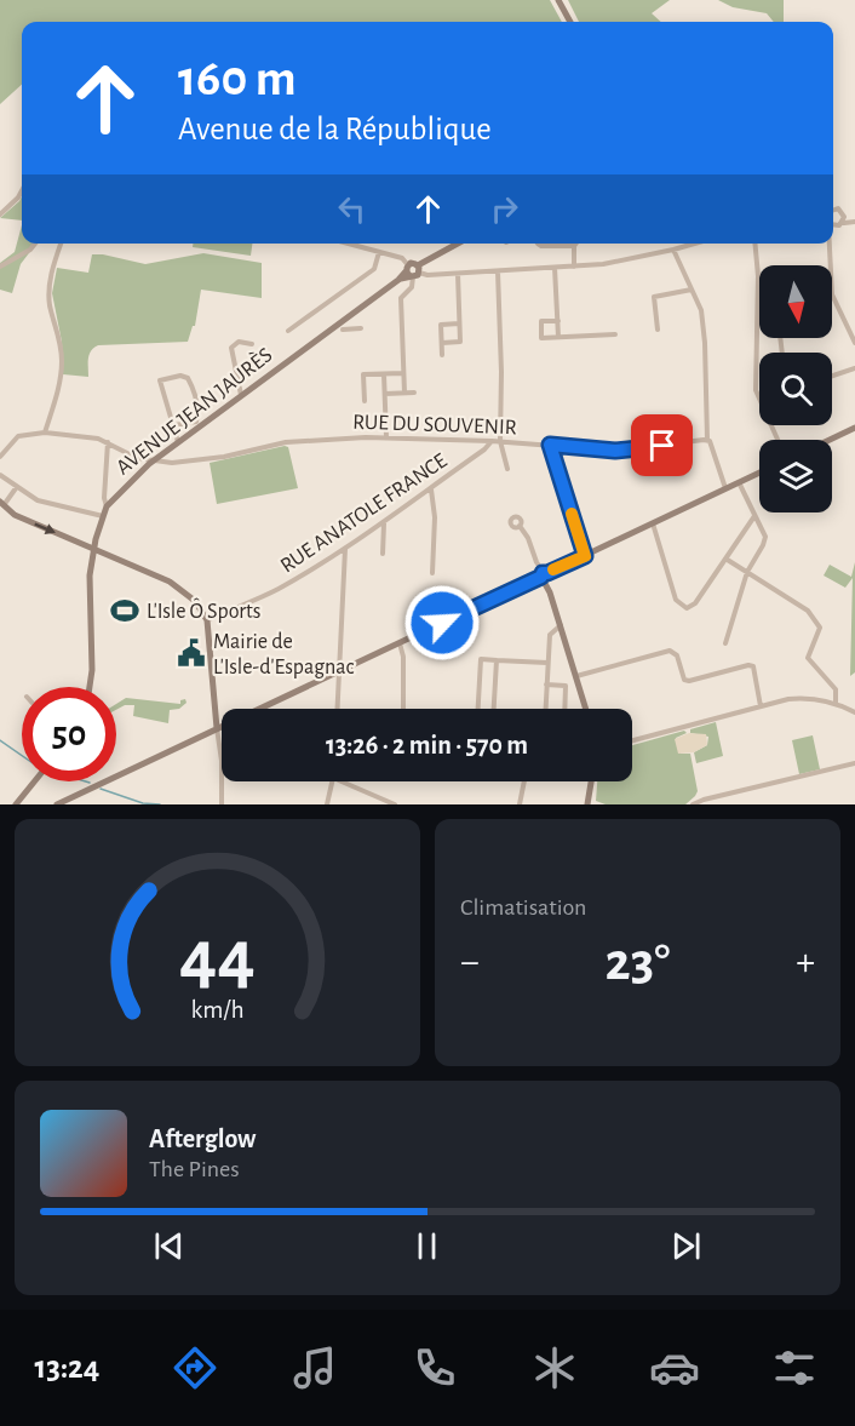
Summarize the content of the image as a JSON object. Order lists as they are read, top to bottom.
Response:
{
  "streets": {
    "main road": ["AVENUE JEAN JAURÈS"],
    "street": ["RUE DU SOUVENIR", "RUE ANATOLE FRANCE"]
  },
  "crossings": [
    ["AVENUE JEAN JAURÈS", "RUE DU SOUVENIR"],
    ["RUE DU SOUVENIR", "RUE ANATOLE FRANCE"]
  ],
  "places": {
    "sports": ["L'Isle Ô Sports"],
    "public building": ["Mairie de L'Isle-d'Espagnac"]
  },
  "north": "bottom",
  "page": {
    "turn": ["160 m", "Avenue de la République"],
    "limit": "50",
    "trip": "13:26 · 2 min · 570 m",
    "tile": "Climatisation",
    "heat": ["−", "23°", "+"],
    "song": ["Afterglow", "The Pines"],
    "tabs": "13:24",
    "gauge": ["44", "km/h"]
  }
}
